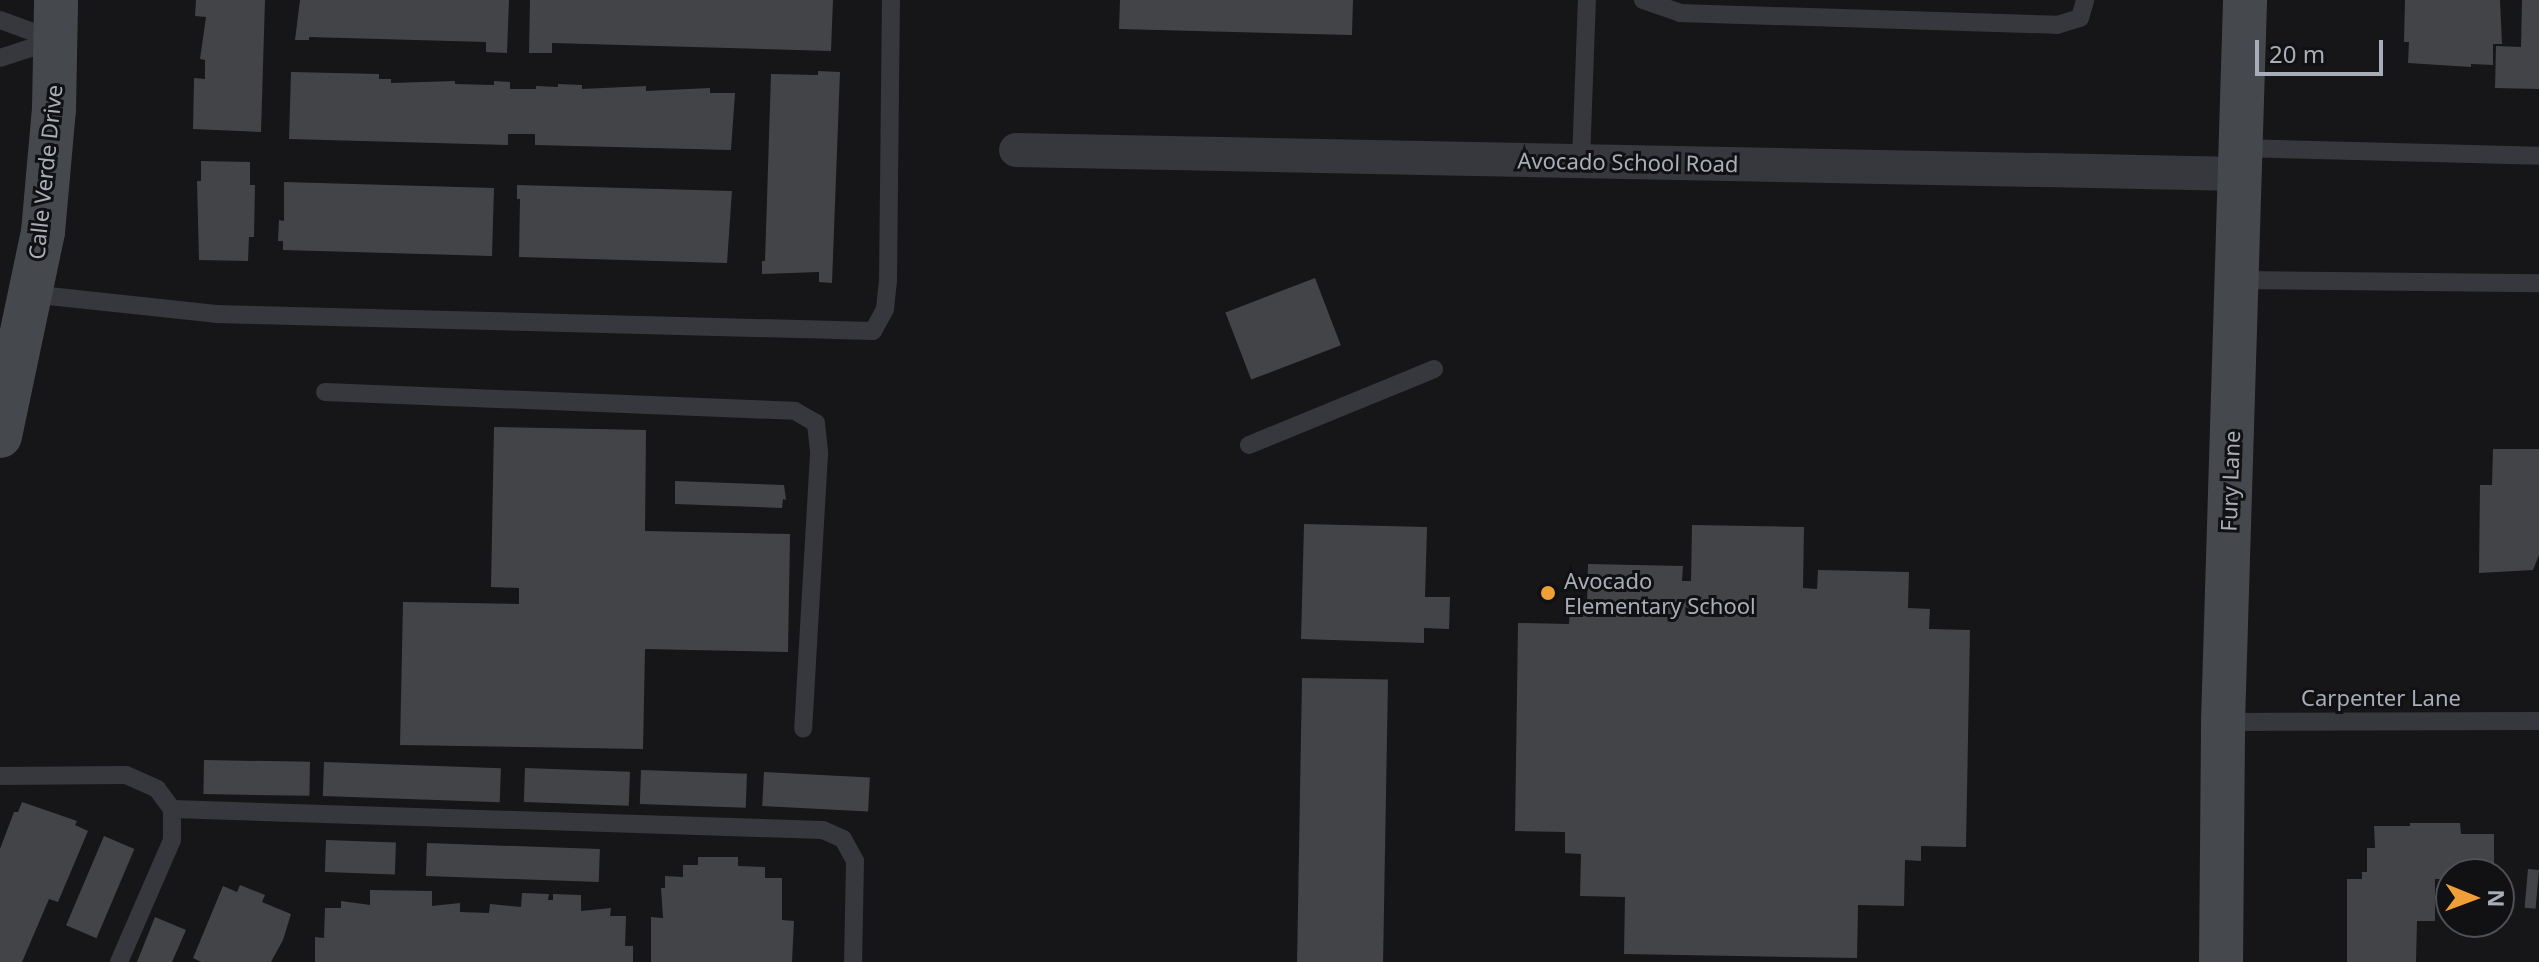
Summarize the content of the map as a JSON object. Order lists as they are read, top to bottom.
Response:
{
  "streets": {
    "main road": ["Calle Verde Drive", "Fury Lane"],
    "street": ["Avocado School Road"],
    "lane": ["Carpenter Lane"]
  },
  "crossings": [
    ["Avocado School Road", "Fury Lane"],
    ["Fury Lane", "Carpenter Lane"]
  ],
  "places": ["Avocado Elementary School"],
  "scale_bar": "20 m",
  "north": "right"
}
